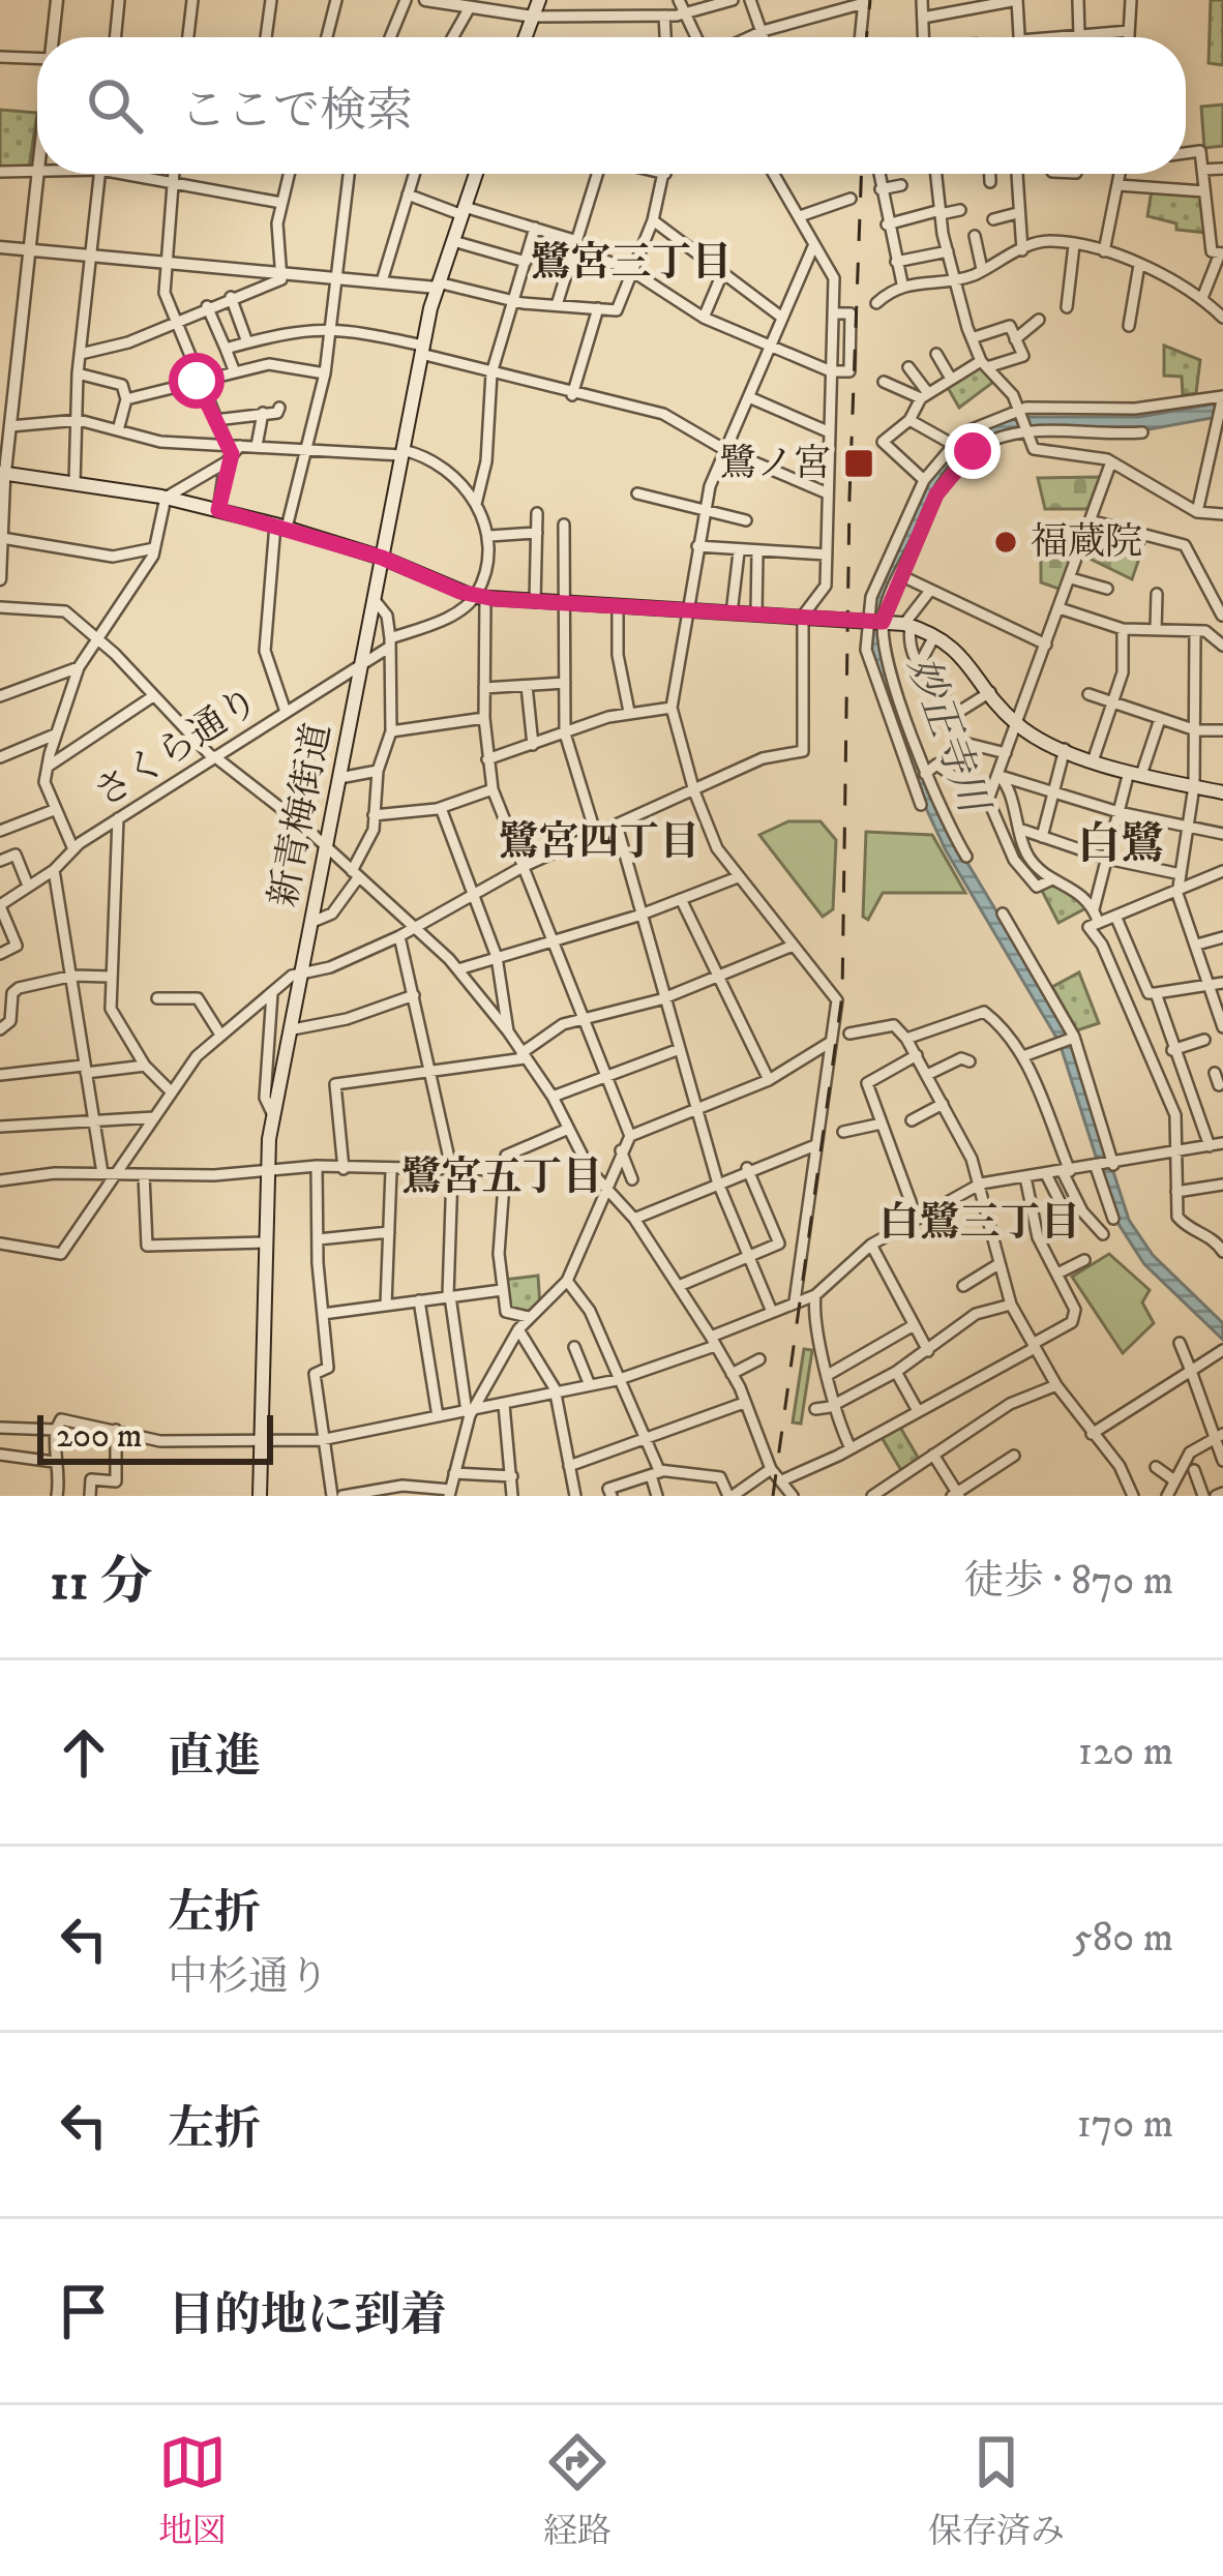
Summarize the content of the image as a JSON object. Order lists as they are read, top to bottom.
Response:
{
  "streets": {
    "main road": ["新青梅街道"],
    "street": ["さくら通り"]
  },
  "crossings": [
    ["さくら通り", "新青梅街道"]
  ],
  "districts": [
    "鷺宮三丁目",
    "鷺宮四丁目",
    "白鷺",
    "鷺宮五丁目",
    "白鷺三丁目"
  ],
  "water": ["妙正寺川"],
  "places": {
    "transit": ["鷺ノ宮"],
    "other": ["福蔵院"]
  },
  "scale_bar": "200 m",
  "page": {
    "search": "ここで検索",
    "scale": "200 m",
    "heading": ["11 分", "徒歩 · 870 m"],
    "list": [
      ["直進", "120 m"],
      ["左折", "中杉通り", "580 m"],
      ["左折", "170 m"],
      "目的地に到着"
    ],
    "nav": ["地図", "経路", "保存済み"]
  }
}
